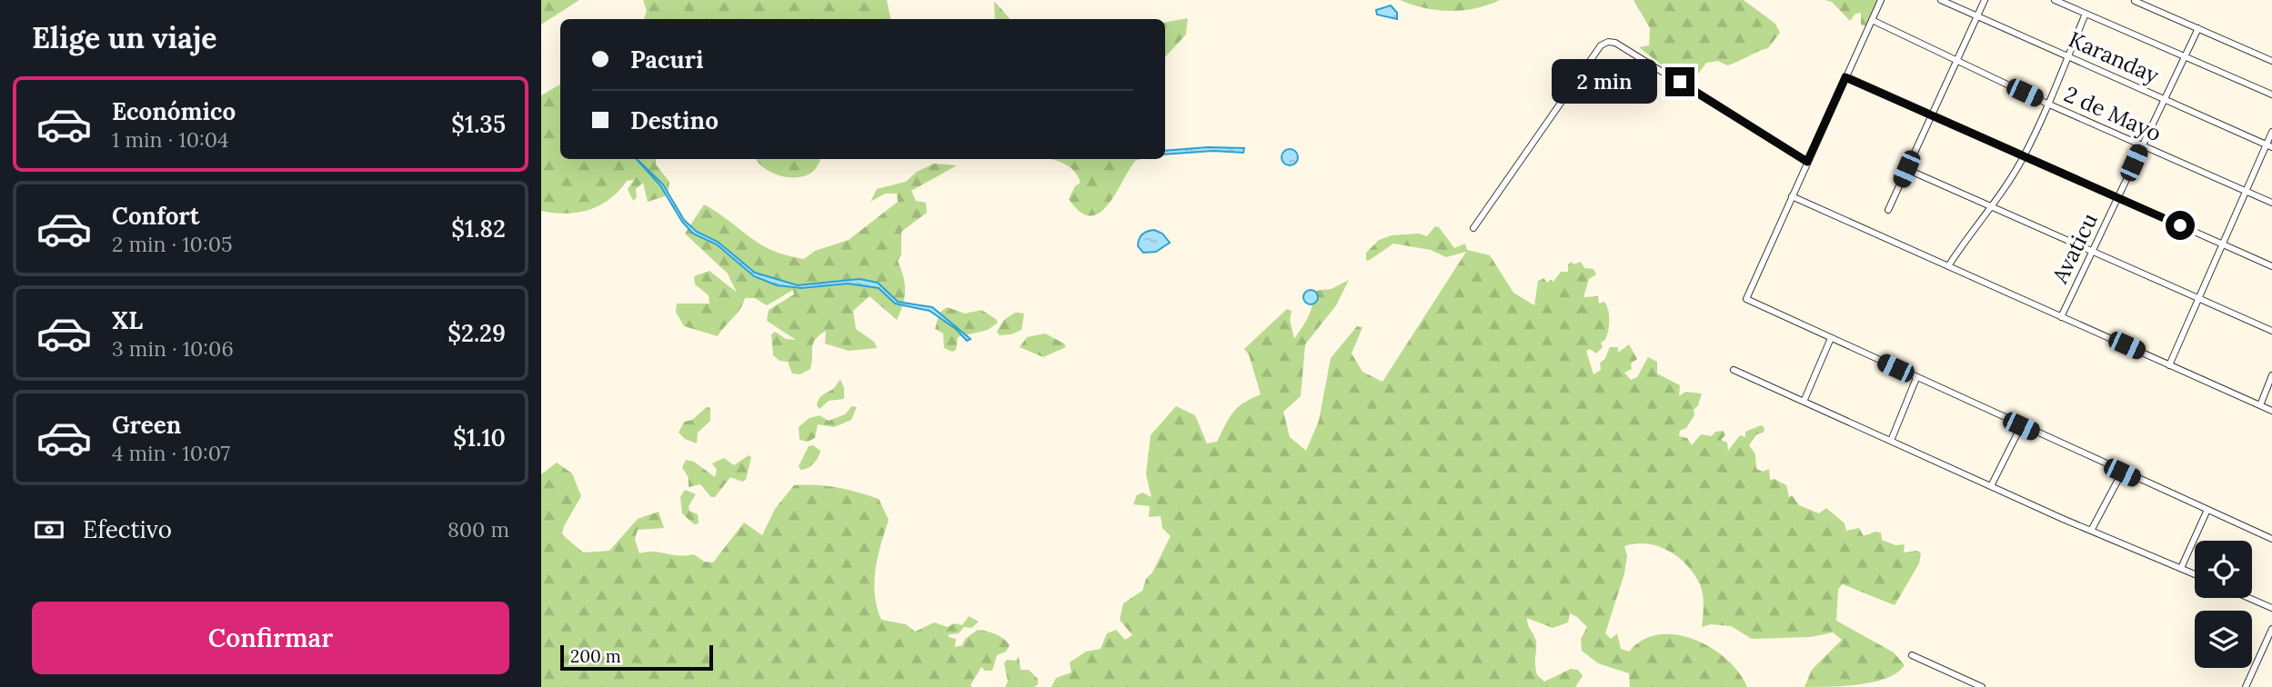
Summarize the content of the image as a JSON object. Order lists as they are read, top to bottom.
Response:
{
  "streets": {
    "street": ["Karanday", "2 de Mayo", "Avaticu"]
  },
  "crossings": [
    ["Karanday", "Avaticu"],
    ["2 de Mayo", "Avaticu"]
  ],
  "scale_bar": "200 m",
  "page": {
    "heading": "Elige un viaje",
    "banner": ["Pacuri", "Destino"],
    "bubble": "2 min",
    "list": [
      {
        "name": "Económico",
        "note": "1 min · 10:04",
        "value": "$1.35"
      },
      {
        "name": "Confort",
        "note": "2 min · 10:05",
        "value": "$1.82"
      },
      {
        "name": "XL",
        "note": "3 min · 10:06",
        "value": "$2.29"
      },
      {
        "name": "Green",
        "note": "4 min · 10:07",
        "value": "$1.10"
      }
    ],
    "pay": ["Efectivo", "800 m"],
    "buttons": "Confirmar",
    "scale": "200 m"
  }
}
